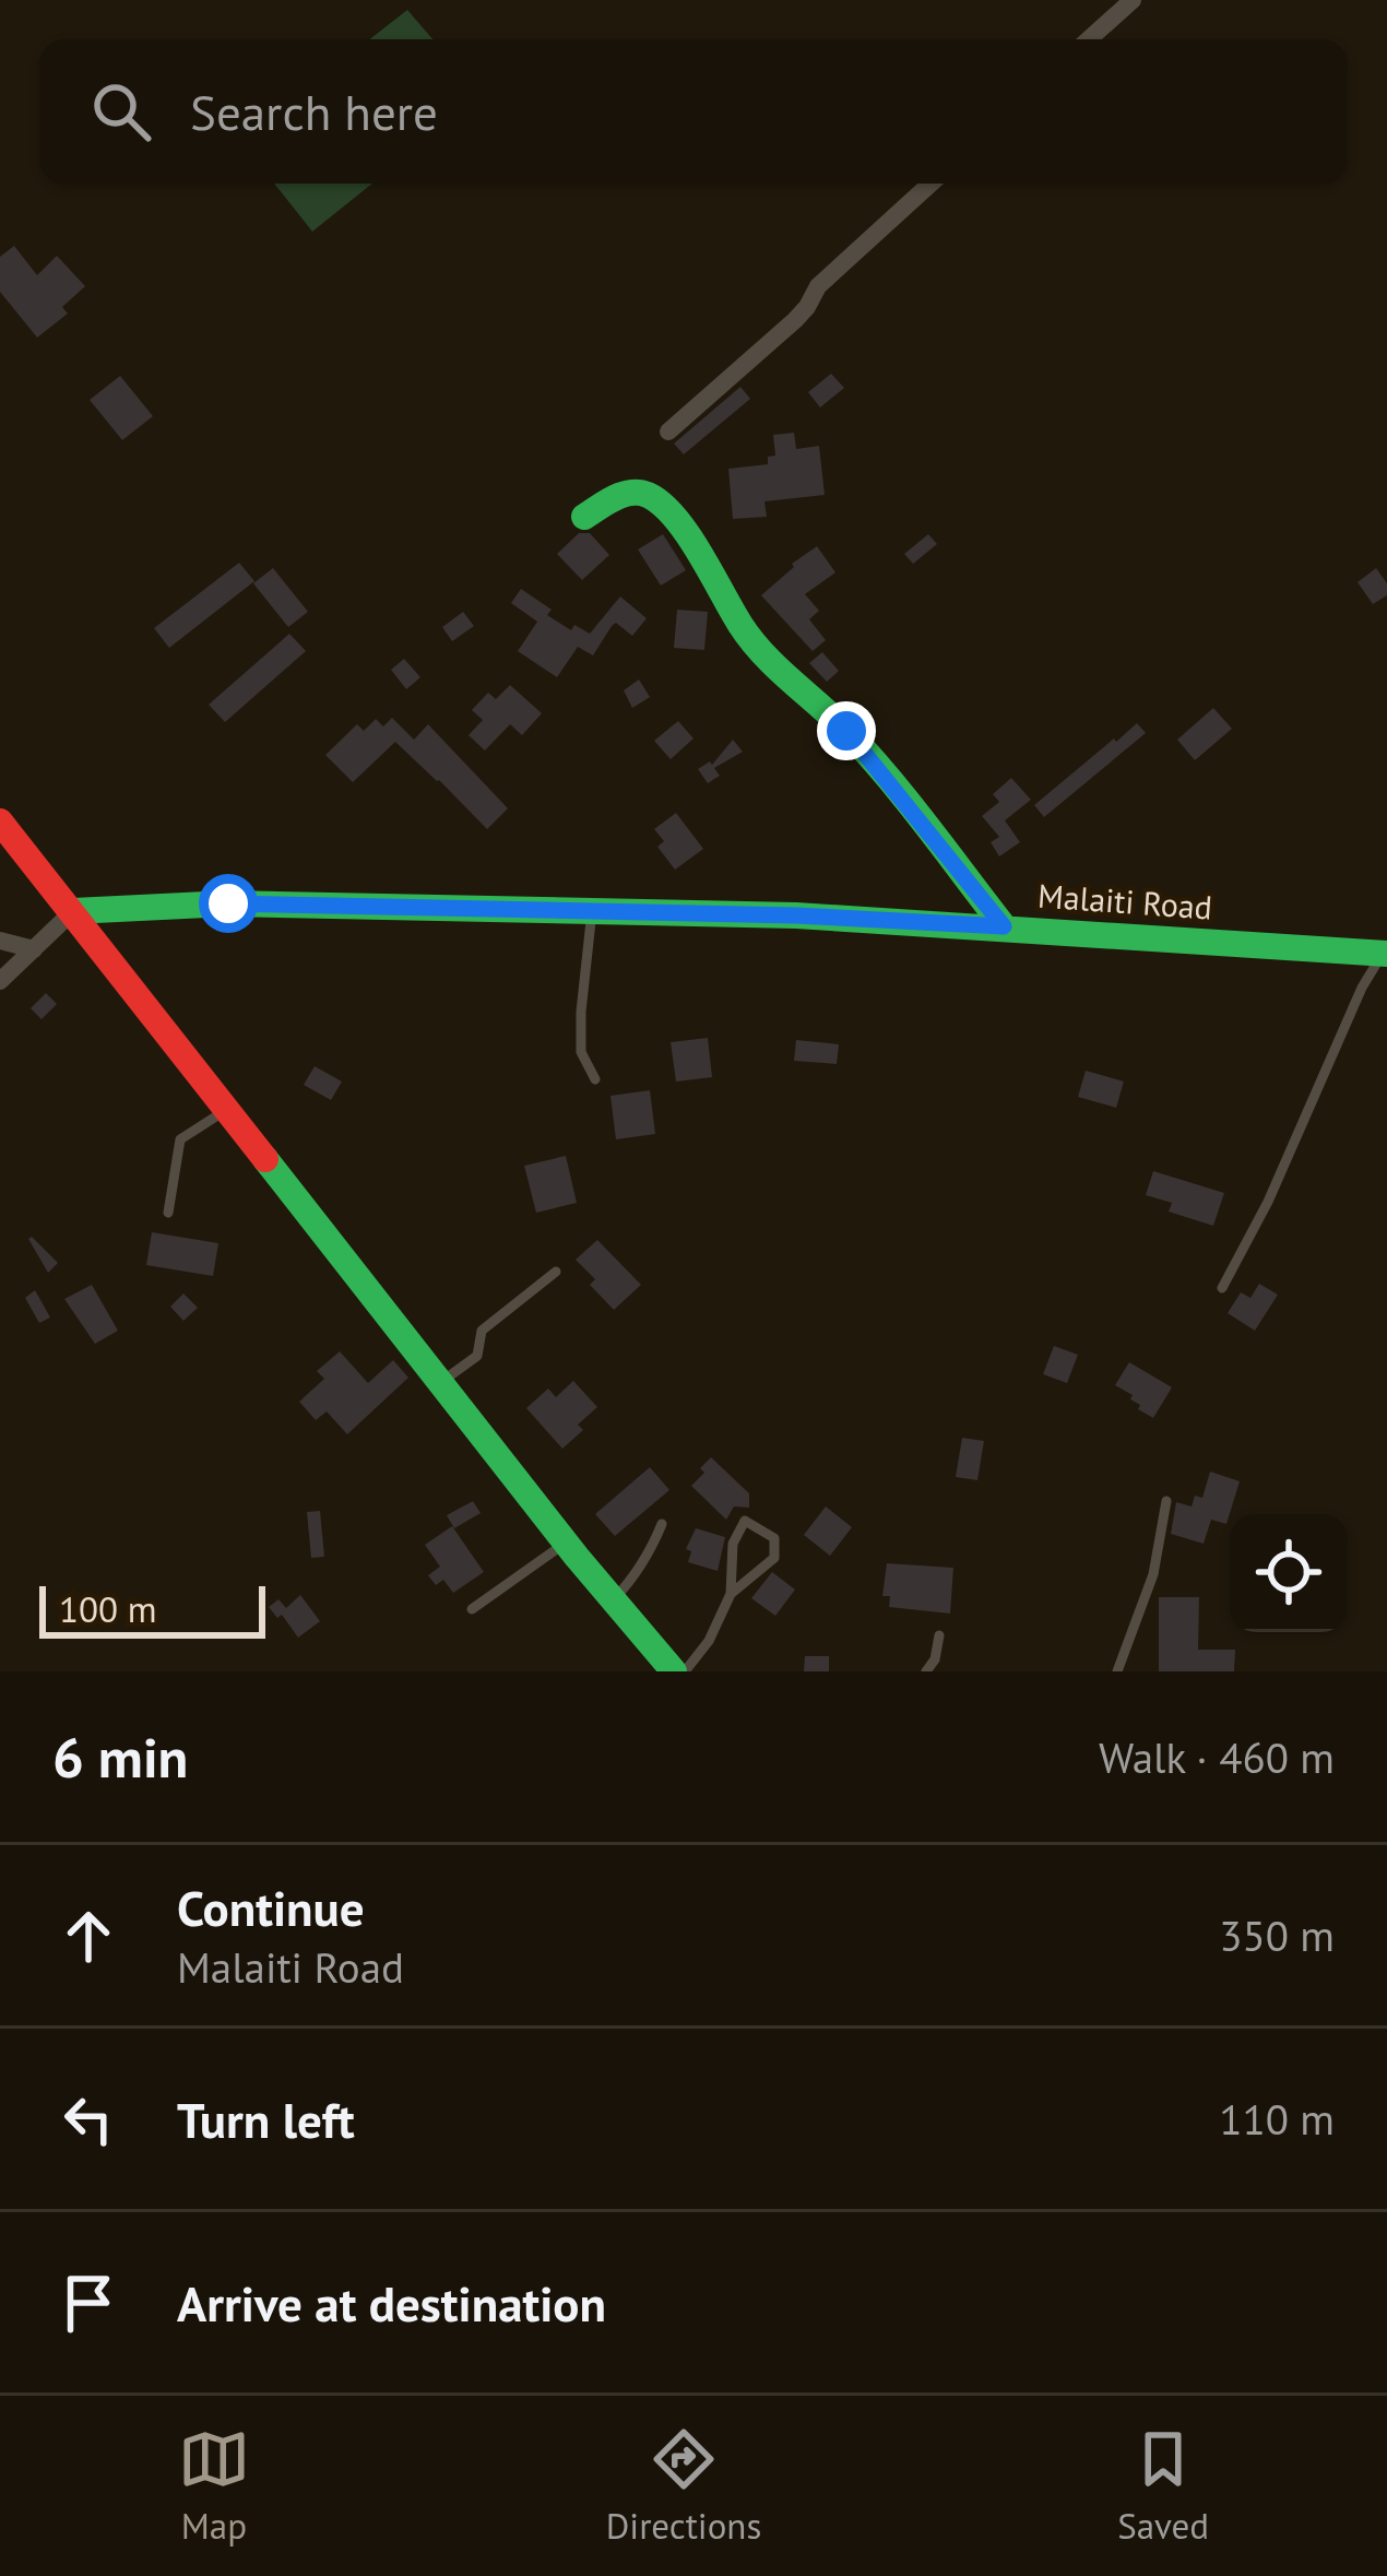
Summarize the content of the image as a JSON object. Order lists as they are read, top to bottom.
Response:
{
  "streets": {
    "street": ["Malaiti Road"]
  },
  "scale_bar": "100 m",
  "page": {
    "search": "Search here",
    "scale": "100 m",
    "heading": ["6 min", "Walk · 460 m"],
    "list": [
      ["Continue", "Malaiti Road", "350 m"],
      ["Turn left", "110 m"],
      "Arrive at destination"
    ],
    "nav": ["Map", "Directions", "Saved"]
  }
}
